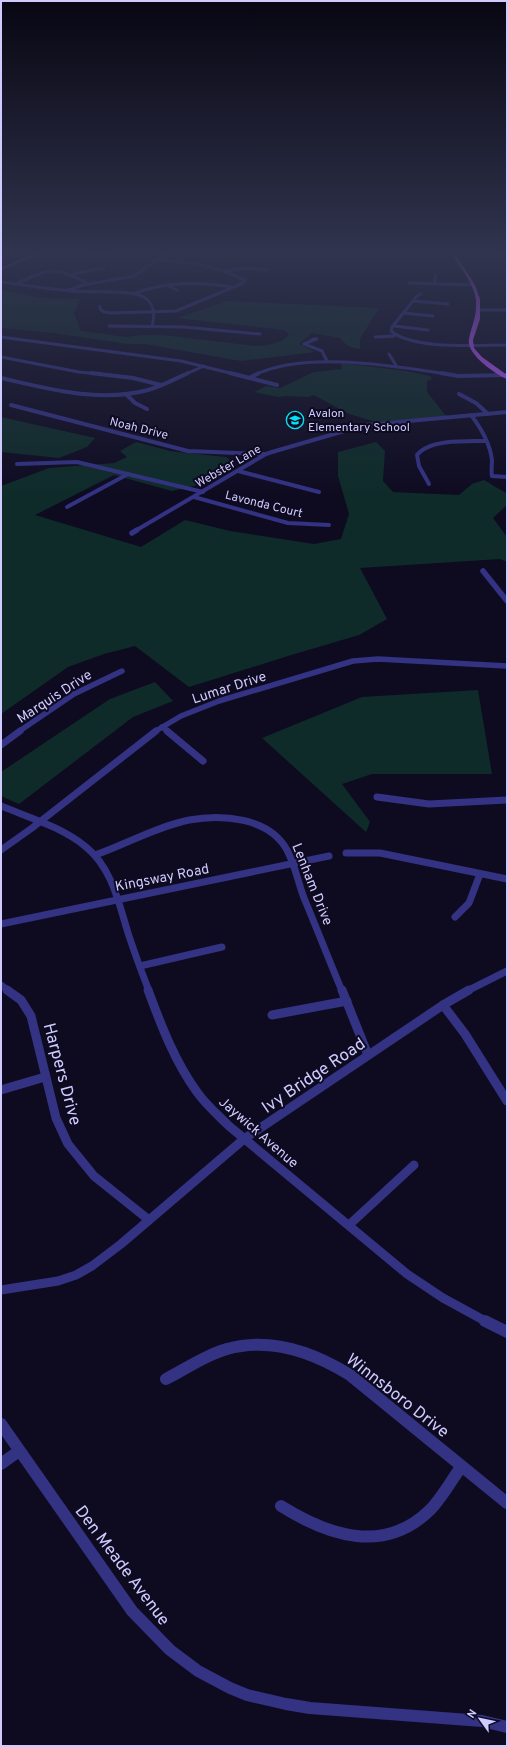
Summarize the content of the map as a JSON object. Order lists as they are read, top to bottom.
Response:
{
  "streets": {
    "street": [
      "Noah Drive",
      "Webster Lane",
      "Lavonda Court",
      "Lumar Drive",
      "Marquis Drive",
      "Kingsway Road",
      "Lenham Drive",
      "Harpers Drive",
      "Ivy Bridge Road",
      "Jaywick Avenue",
      "Winnsboro Drive",
      "Den Meade Avenue"
    ]
  },
  "crossings": [
    ["Noah Drive", "Webster Lane"],
    ["Webster Lane", "Lavonda Court"],
    ["Lumar Drive", "Jaywick Avenue"],
    ["Kingsway Road", "Lenham Drive"],
    ["Kingsway Road", "Jaywick Avenue"],
    ["Lenham Drive", "Ivy Bridge Road"],
    ["Lenham Drive", "Jaywick Avenue"],
    ["Harpers Drive", "Ivy Bridge Road"],
    ["Ivy Bridge Road", "Jaywick Avenue"]
  ],
  "places": {
    "school or university": ["Avalon Elementary School"]
  },
  "north": "top left"
}
